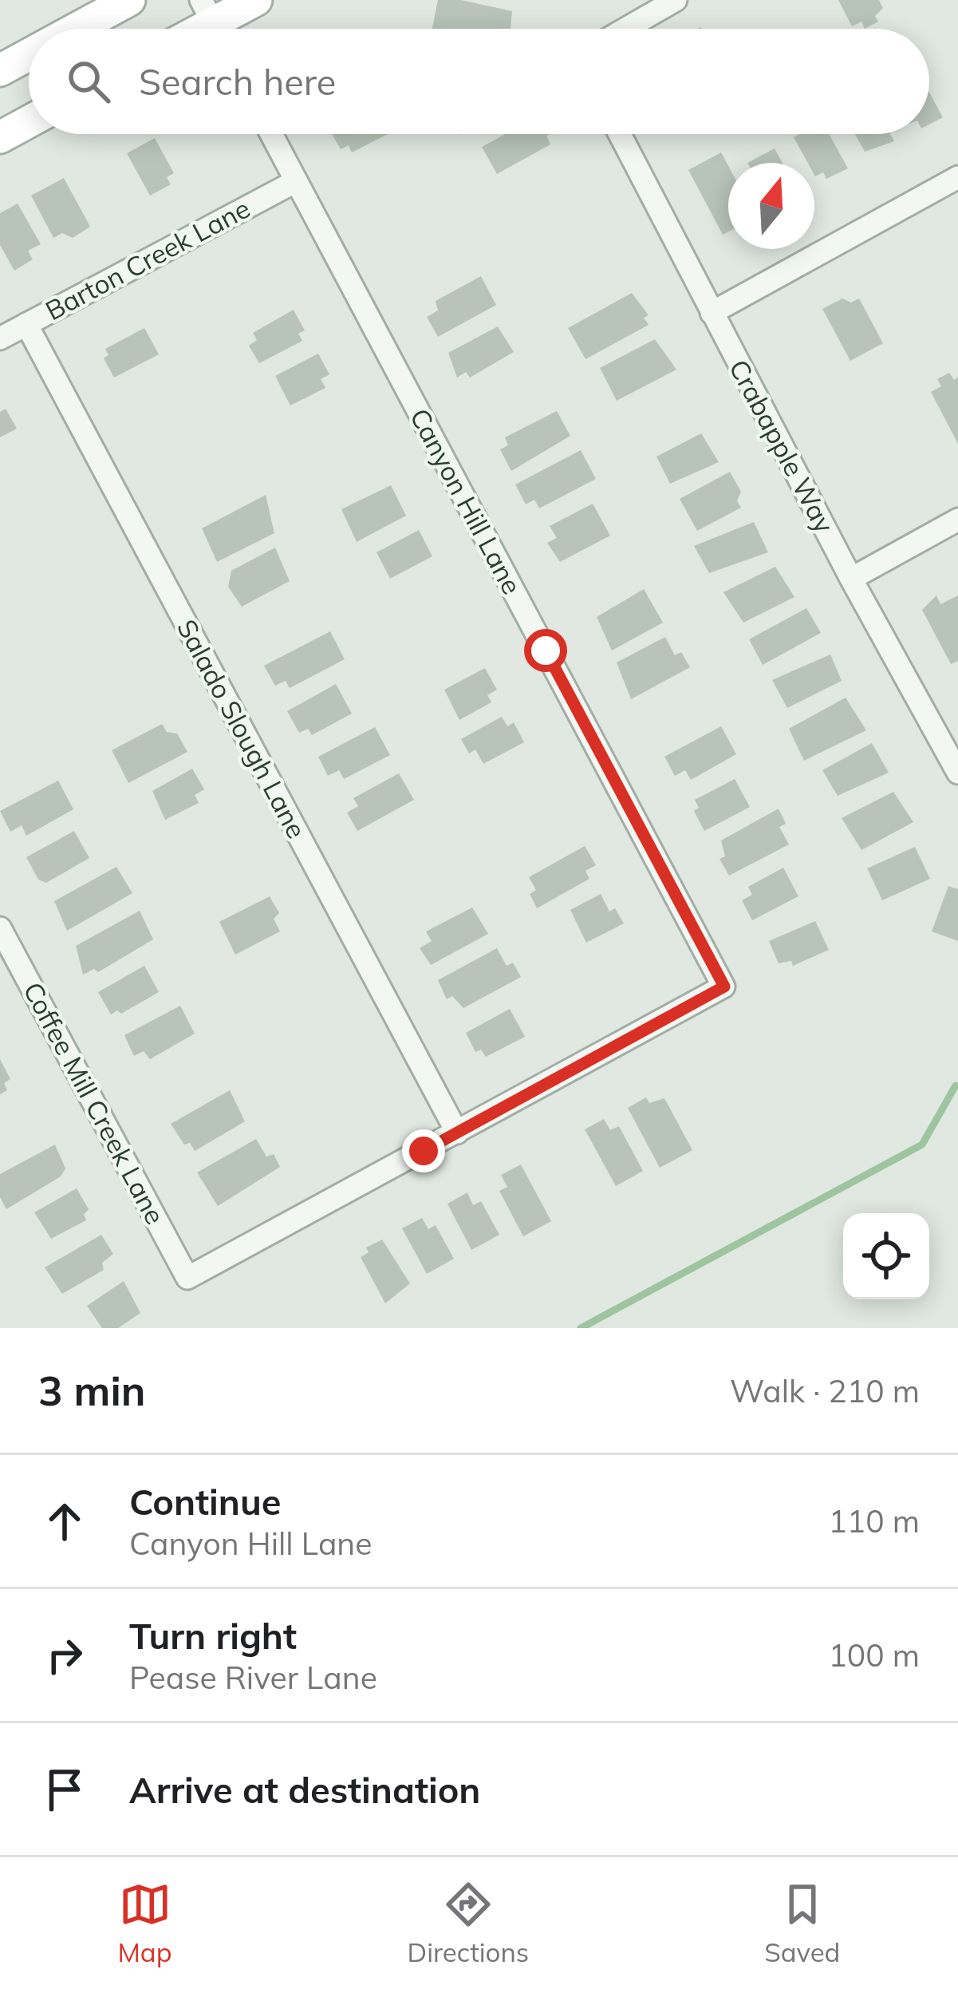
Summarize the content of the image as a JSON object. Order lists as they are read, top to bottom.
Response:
{
  "streets": {
    "street": [
      "Barton Creek Lane",
      "Crabapple Way",
      "Canyon Hill Lane",
      "Salado Slough Lane",
      "Coffee Mill Creek Lane"
    ]
  },
  "crossings": [
    ["Barton Creek Lane", "Canyon Hill Lane"],
    ["Barton Creek Lane", "Salado Slough Lane"],
    ["Canyon Hill Lane", "Salado Slough Lane"],
    ["Canyon Hill Lane", "Coffee Mill Creek Lane"],
    ["Salado Slough Lane", "Coffee Mill Creek Lane"]
  ],
  "north": "top",
  "page": {
    "search": "Search here",
    "heading": ["3 min", "Walk · 210 m"],
    "list": [
      ["Continue", "Canyon Hill Lane", "110 m"],
      ["Turn right", "Pease River Lane", "100 m"],
      "Arrive at destination"
    ],
    "nav": ["Map", "Directions", "Saved"]
  }
}
